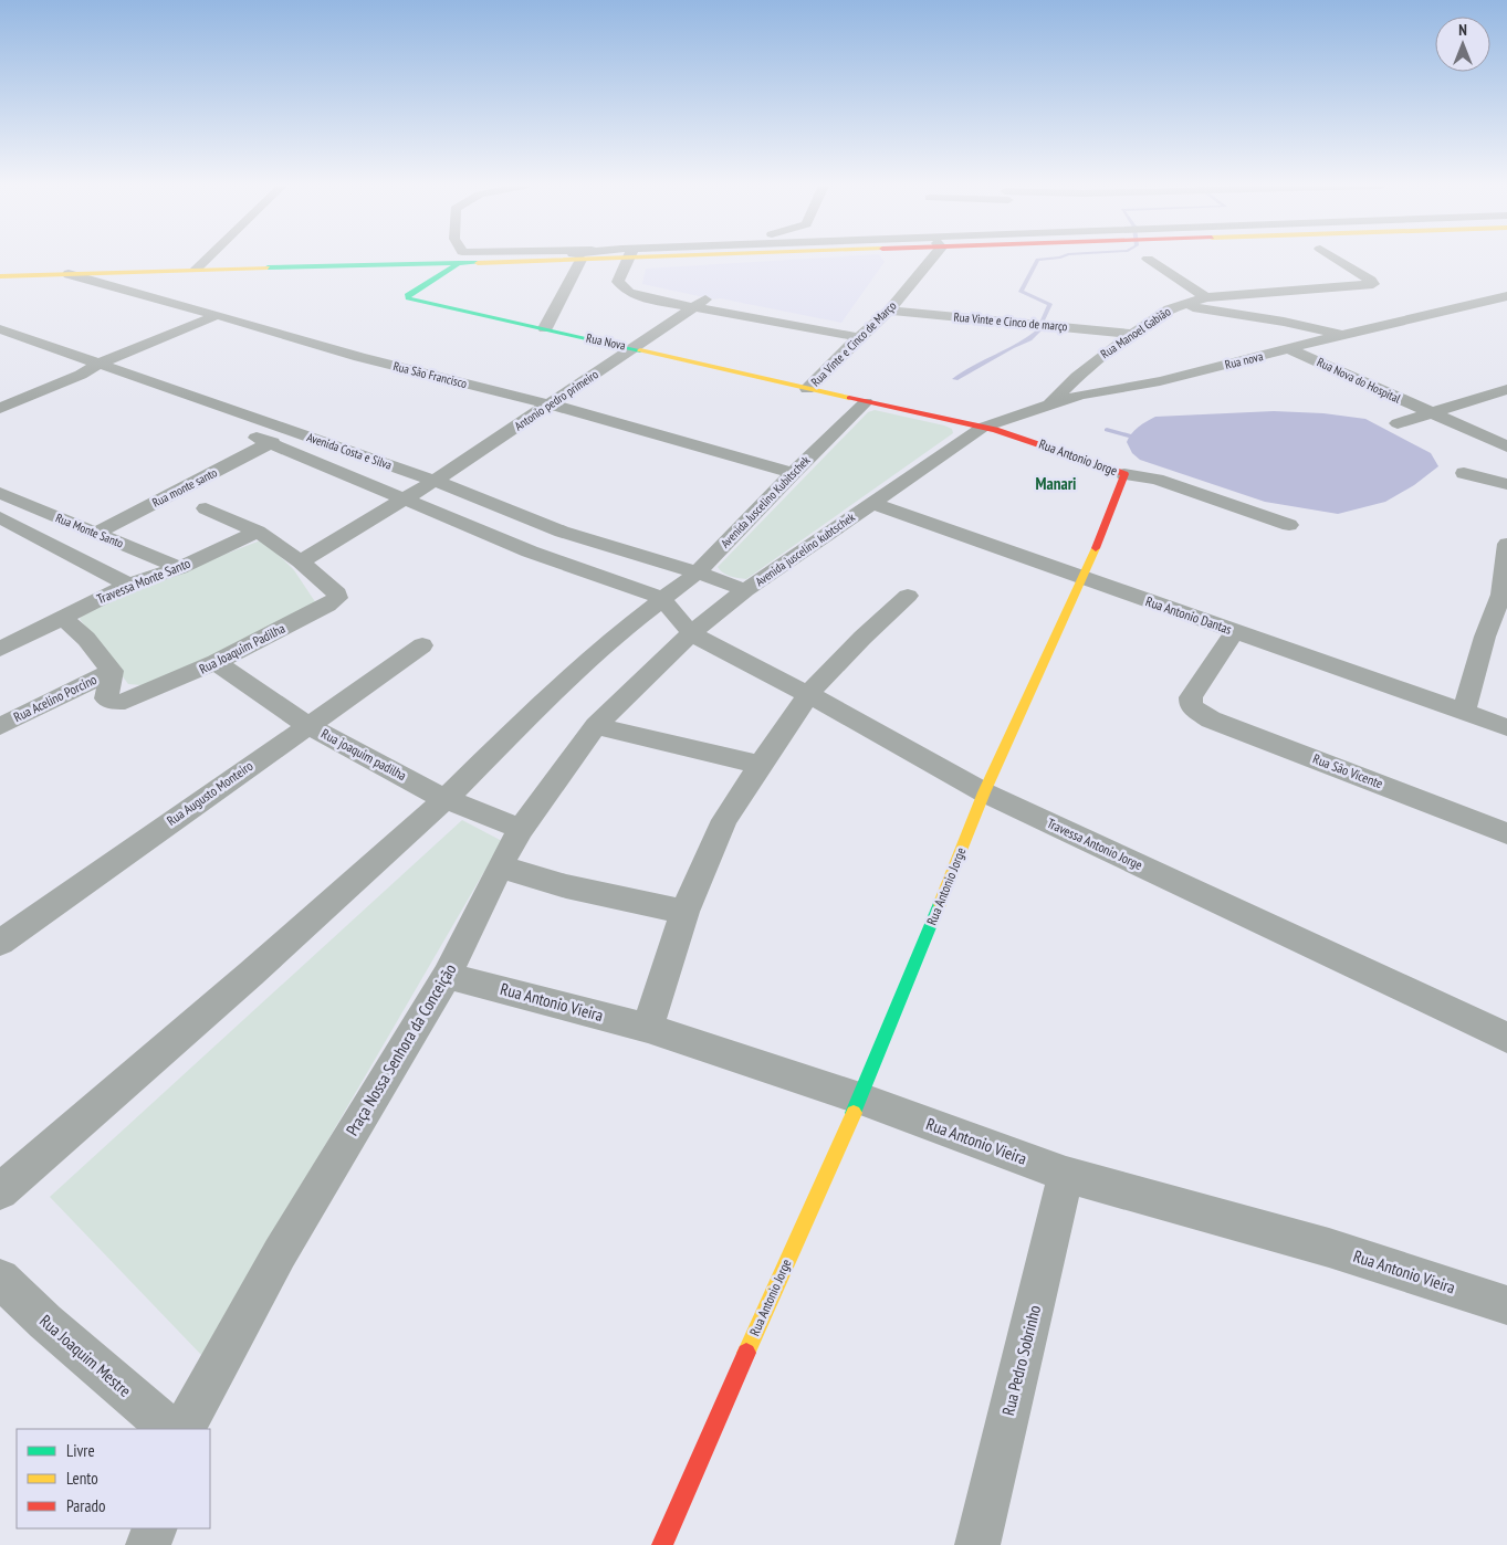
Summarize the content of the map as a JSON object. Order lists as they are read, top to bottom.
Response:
{
  "streets": {
    "main road": ["Rua Nova", "Rua Antonio Jorge"],
    "street": [
      "Rua Vinte e Cinco de março",
      "Rua Manoel Gabião",
      "Rua Vinte e Cinco de Março",
      "Rua nova",
      "Rua São Francisco",
      "Rua Nova do Hospital",
      "Antonio pedro primeiro",
      "Avenida Costa e Silva",
      "Rua monte santo",
      "Avenida Juscelino Kubitschek",
      "Rua Monte Santo",
      "Avenida juscelino kubtschek",
      "Travessa Monte Santo",
      "Rua Antonio Dantas",
      "Rua Joaquim Padilha",
      "Rua Acelino Porcino",
      "Rua joaquim padilha",
      "Rua São Vicente",
      "Rua Augusto Monteiro",
      "Travessa Antonio Jorge",
      "Rua Antonio Vieira",
      "Praça Nossa Senhora da Conceição",
      "Rua Joaquim Mestre",
      "Rua Pedro Sobrinho"
    ]
  },
  "crossings": [
    ["Rua Vinte e Cinco de março", "Rua Manoel Gabião"],
    ["Rua Vinte e Cinco de março", "Rua Vinte e Cinco de Março"],
    ["Rua Manoel Gabião", "Rua nova"],
    ["Rua Nova", "Rua Vinte e Cinco de Março"],
    ["Rua Nova", "Antonio pedro primeiro"],
    ["Rua Nova", "Rua Antonio Jorge"],
    ["Rua Nova", "Avenida Juscelino Kubitschek"],
    ["Rua nova", "Rua Nova do Hospital"],
    ["Rua nova", "Rua Antonio Jorge"],
    ["Rua nova", "Avenida juscelino kubtschek"],
    ["Rua São Francisco", "Antonio pedro primeiro"],
    ["Rua São Francisco", "Avenida Juscelino Kubitschek"],
    ["Antonio pedro primeiro", "Avenida Costa e Silva"],
    ["Antonio pedro primeiro", "Rua Joaquim Padilha"],
    ["Avenida Costa e Silva", "Rua monte santo"],
    ["Avenida Costa e Silva", "Avenida Juscelino Kubitschek"],
    ["Avenida Costa e Silva", "Avenida juscelino kubtschek"],
    ["Avenida Costa e Silva", "Travessa Antonio Jorge"],
    ["Rua Antonio Jorge", "Avenida Juscelino Kubitschek"],
    ["Rua Antonio Jorge", "Avenida juscelino kubtschek"],
    ["Rua Antonio Jorge", "Rua Antonio Dantas"],
    ["Rua Antonio Jorge", "Travessa Antonio Jorge"],
    ["Rua Antonio Jorge", "Rua Antonio Vieira"],
    ["Rua monte santo", "Rua Monte Santo"],
    ["Avenida Juscelino Kubitschek", "Rua joaquim padilha"],
    ["Avenida Juscelino Kubitschek", "Travessa Antonio Jorge"],
    ["Rua Monte Santo", "Travessa Monte Santo"],
    ["Avenida juscelino kubtschek", "Rua Antonio Dantas"],
    ["Avenida juscelino kubtschek", "Travessa Antonio Jorge"],
    ["Avenida juscelino kubtschek", "Praça Nossa Senhora da Conceição"],
    ["Rua Antonio Dantas", "Rua São Vicente"],
    ["Rua Joaquim Padilha", "Rua Acelino Porcino"],
    ["Rua Joaquim Padilha", "Rua joaquim padilha"],
    ["Rua joaquim padilha", "Rua Augusto Monteiro"],
    ["Rua joaquim padilha", "Praça Nossa Senhora da Conceição"],
    ["Rua Antonio Vieira", "Praça Nossa Senhora da Conceição"],
    ["Rua Antonio Vieira", "Rua Pedro Sobrinho"]
  ],
  "districts": ["Manari"],
  "legend": ["Livre", "Lento", "Parado"],
  "north": "top"
}
